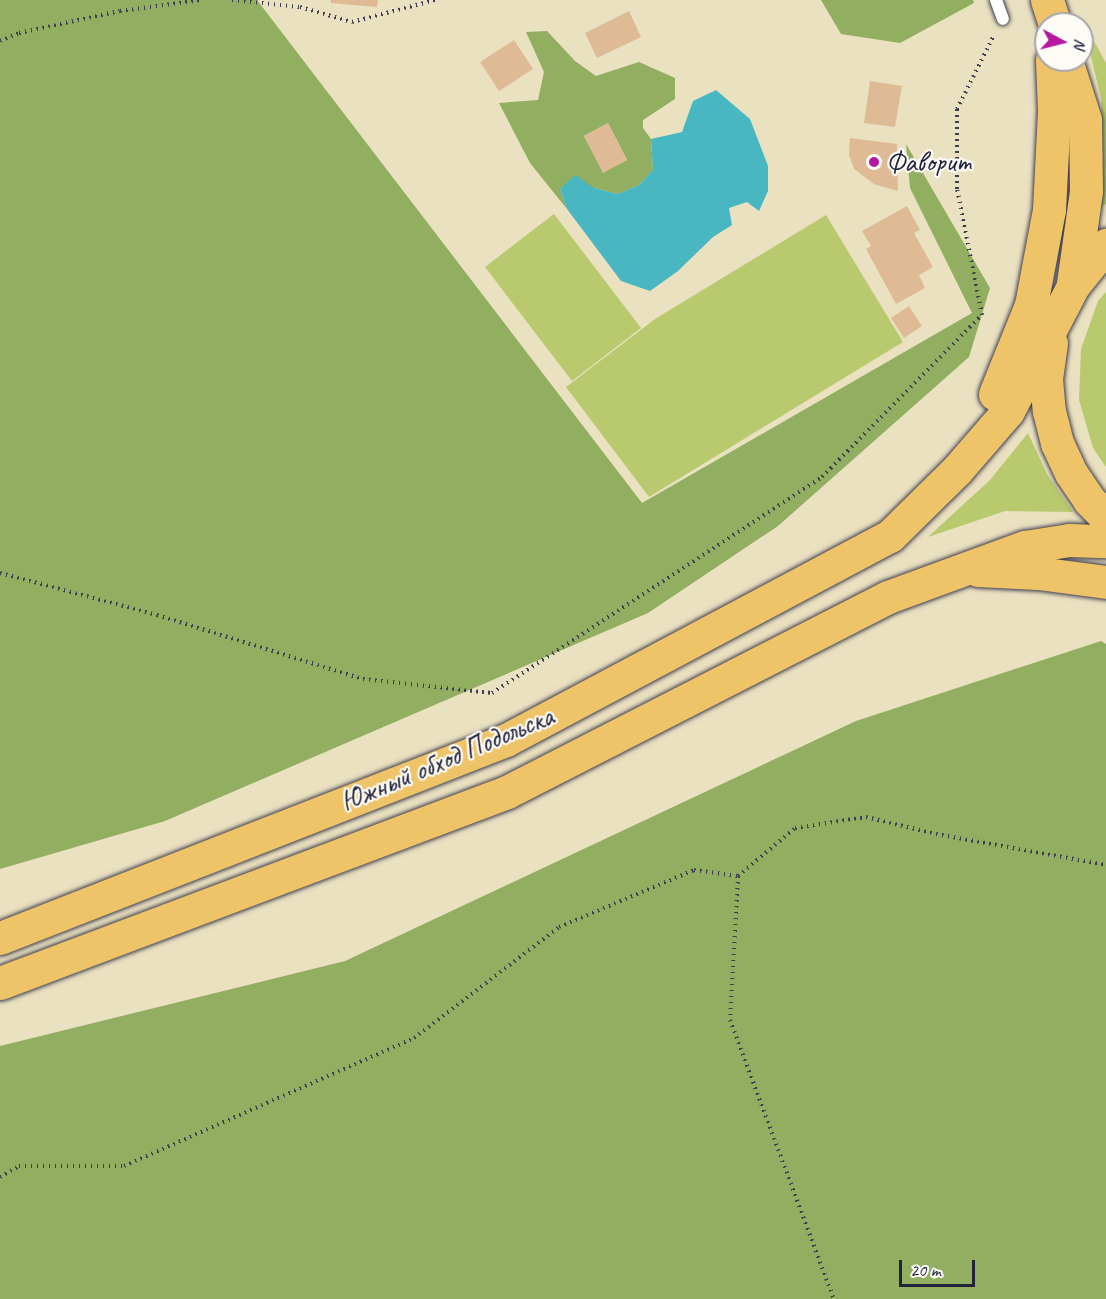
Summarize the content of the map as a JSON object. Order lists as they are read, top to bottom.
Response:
{
  "streets": {
    "main road": ["Южный обход Подольска"]
  },
  "places": ["Фаворит"],
  "scale_bar": "20 m",
  "north": "right"
}
